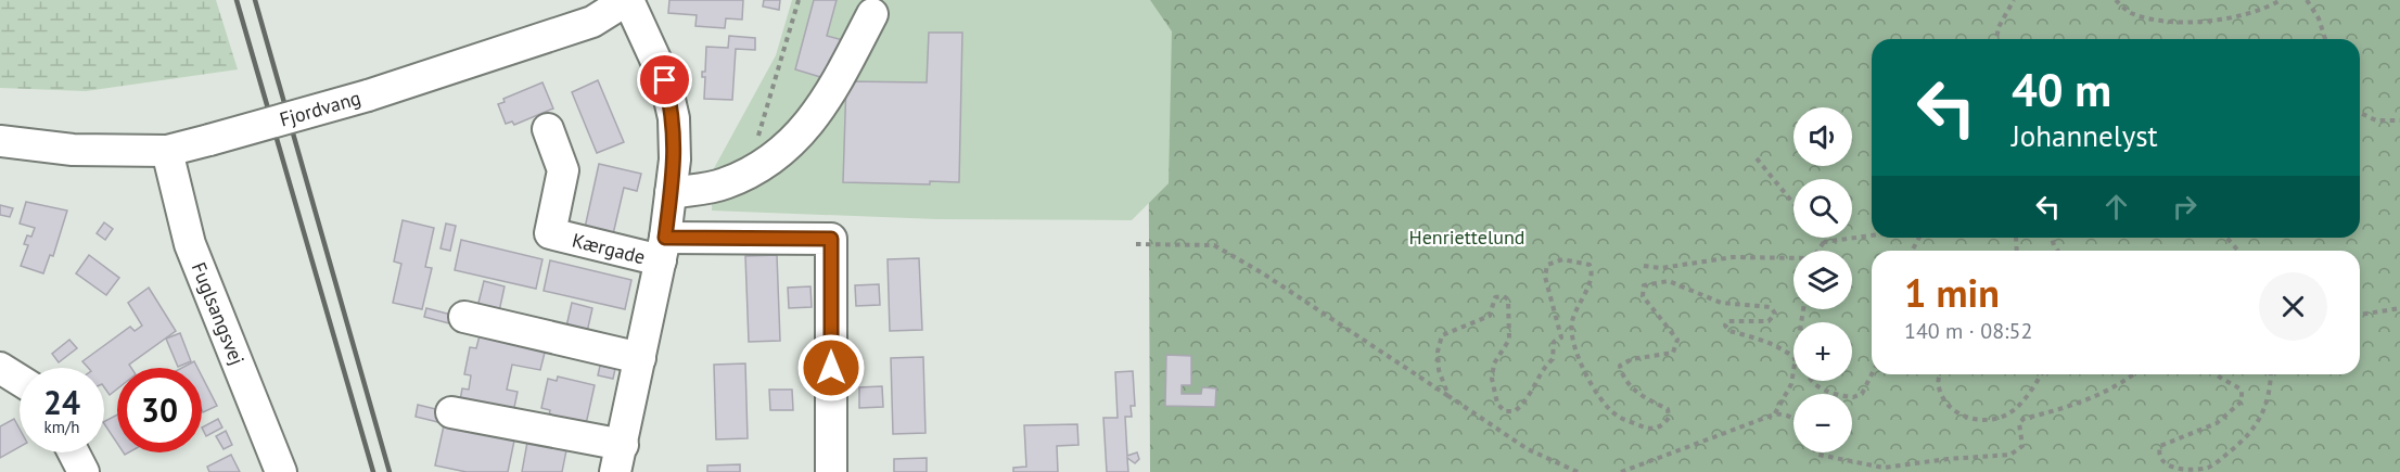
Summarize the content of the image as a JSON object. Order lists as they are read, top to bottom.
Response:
{
  "streets": {
    "street": ["Fjordvang", "Kærgade", "Fuglsangsvej"]
  },
  "crossings": [
    ["Fjordvang", "Kærgade"],
    ["Fjordvang", "Fuglsangsvej"]
  ],
  "parks": ["Henriettelund"],
  "page": {
    "turn": ["40 m", "Johannelyst"],
    "map_buttons": ["+", "−"],
    "heading": ["1 min", "140 m · 08:52"],
    "speed": "24 km/h",
    "limit": "30"
  }
}
